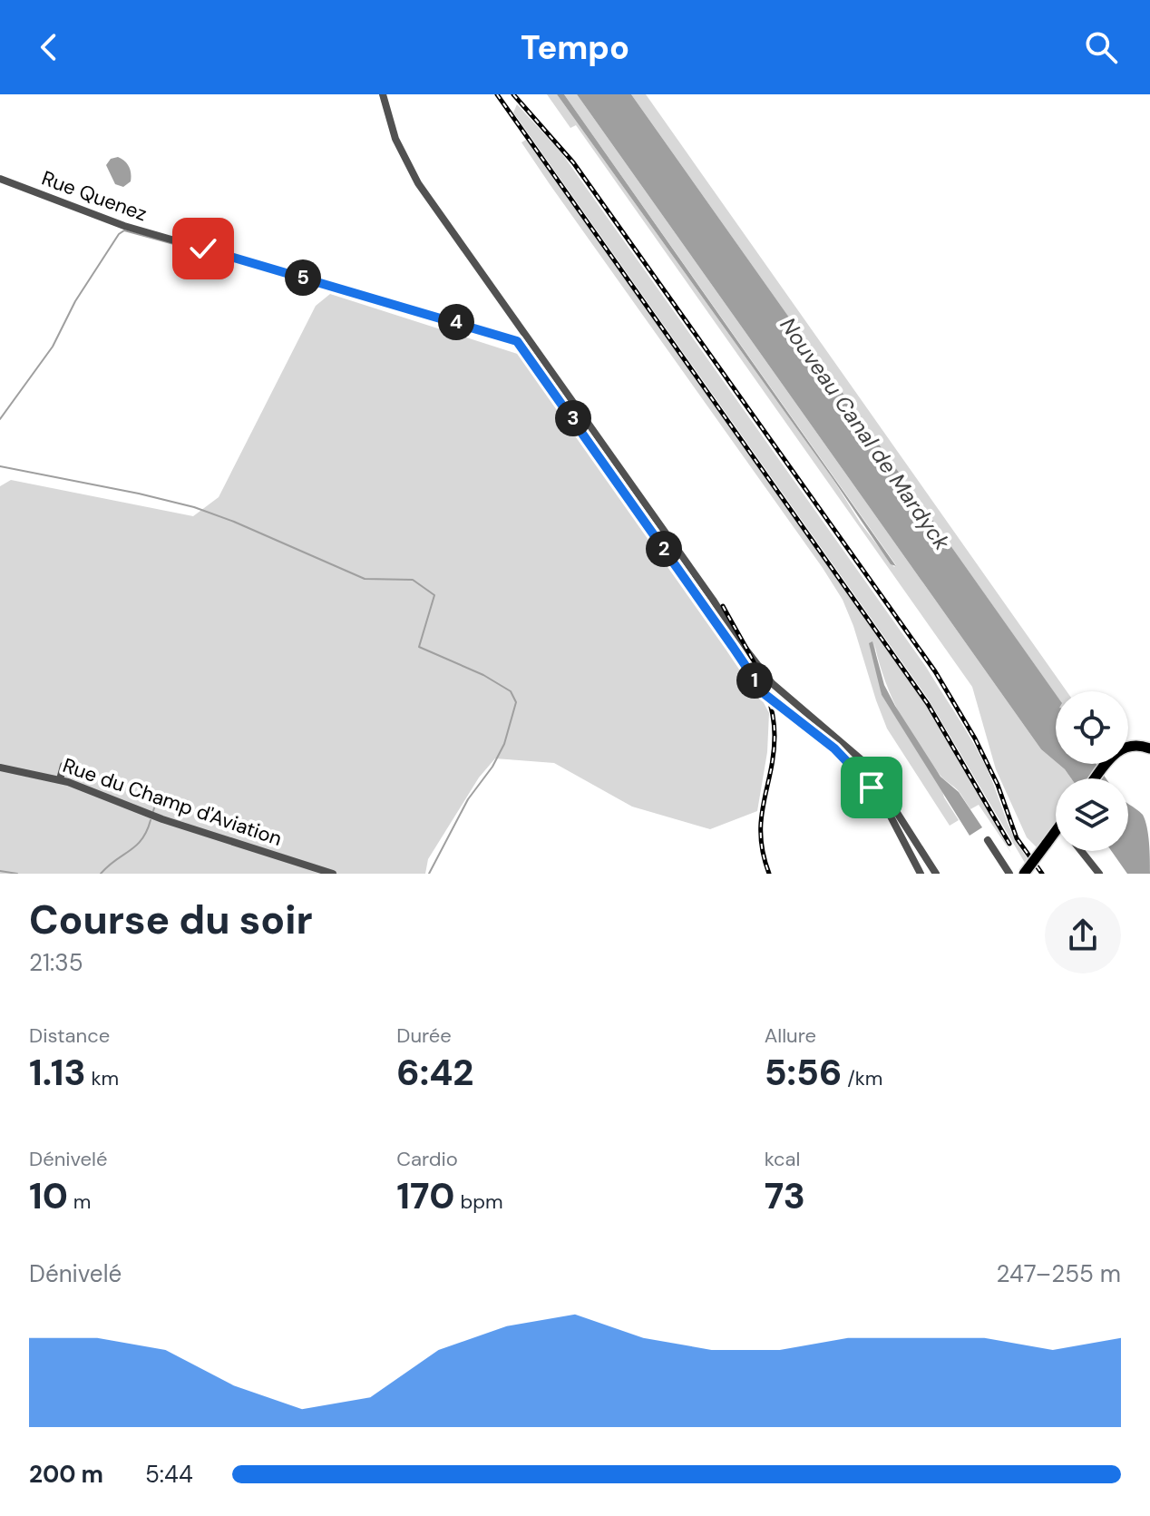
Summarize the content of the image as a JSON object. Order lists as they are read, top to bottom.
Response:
{
  "streets": {
    "street": ["Rue Quenez", "Rue du Champ d'Aviation"]
  },
  "water": ["Nouveau Canal de Mardyck"],
  "page": {
    "header": "Tempo",
    "pins": [
      "5",
      "4",
      "3",
      "2",
      "1"
    ],
    "heading": ["Course du soir", "21:35"],
    "stats": [
      ["Distance", "1.13 km"],
      ["Durée", "6:42"],
      ["Allure", "5:56 /km"],
      ["Dénivelé", "10 m"],
      ["Cardio", "170 bpm"],
      ["kcal", "73"]
    ],
    "chart": ["Dénivelé", "247–255 m"],
    "list": [
      {
        "name": "200 m",
        "note": "5:44"
      }
    ]
  }
}
